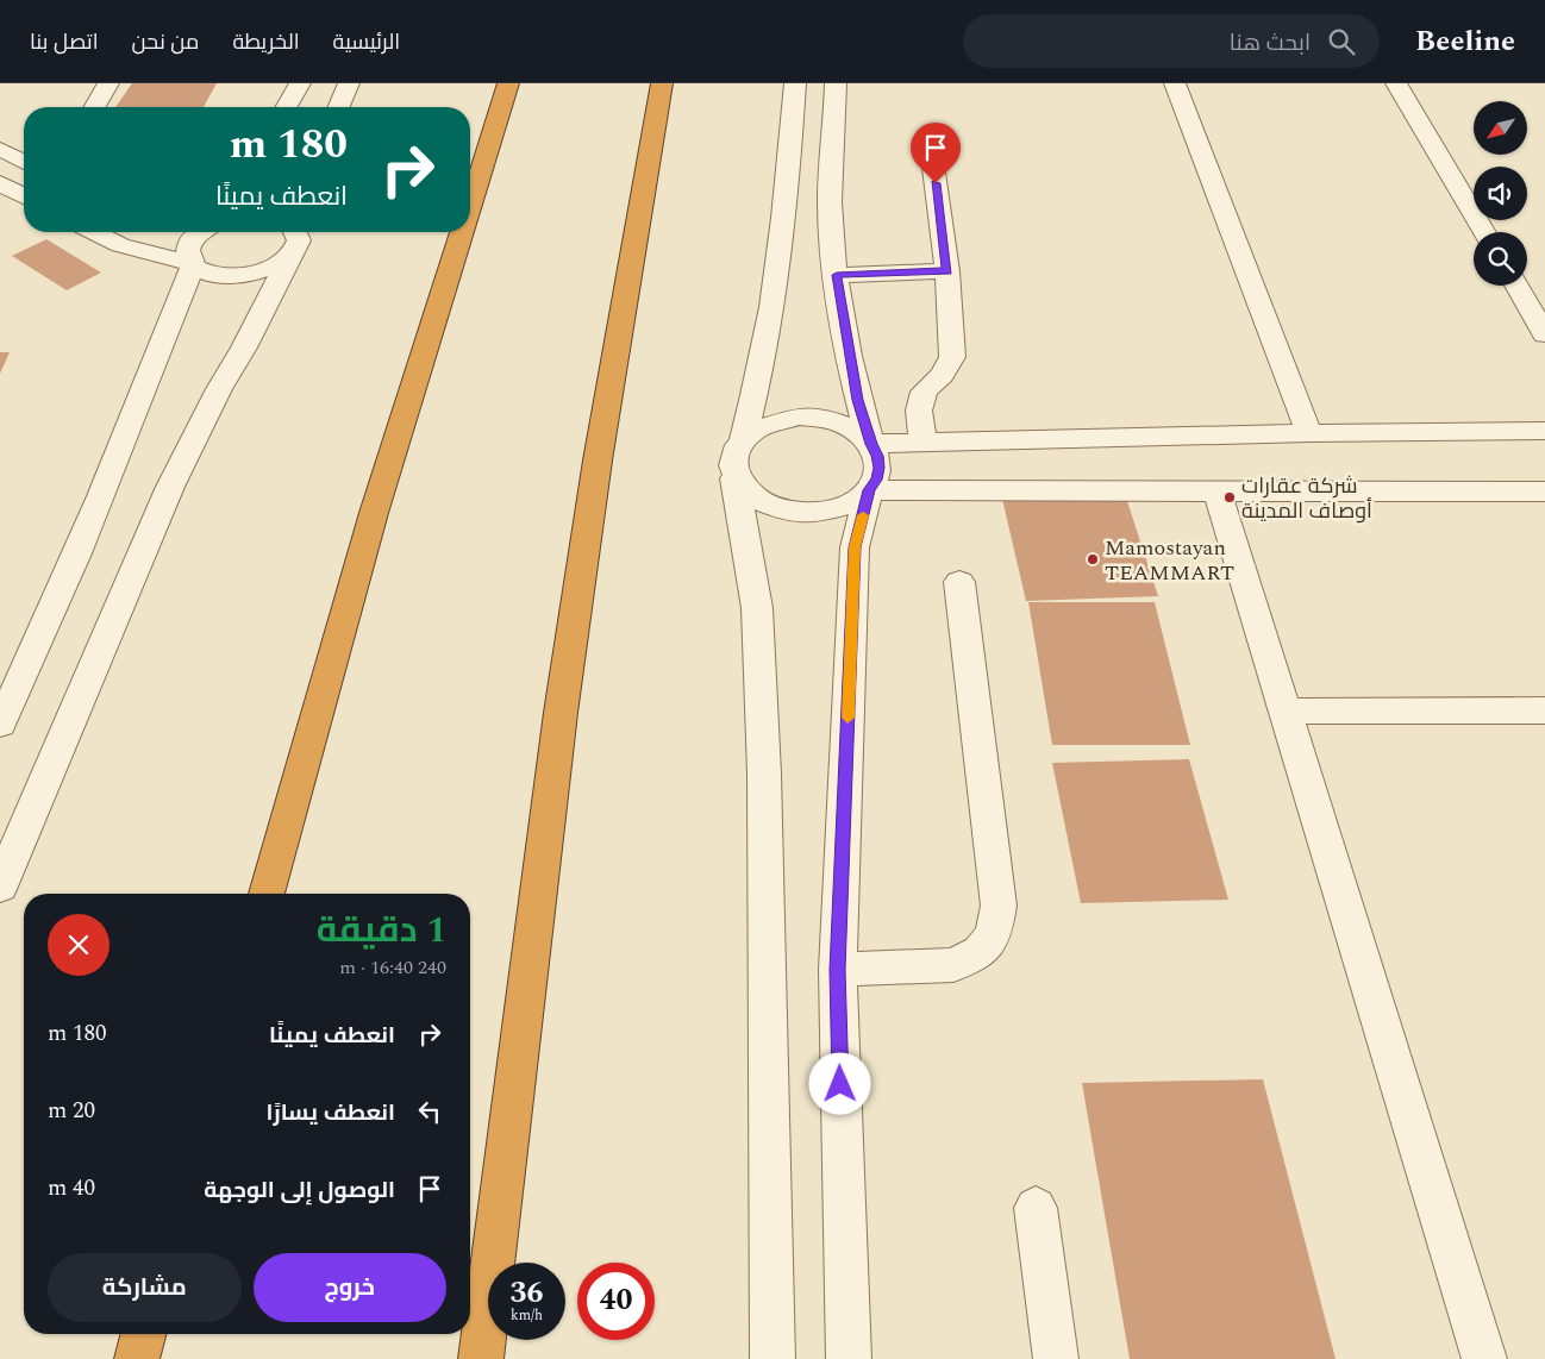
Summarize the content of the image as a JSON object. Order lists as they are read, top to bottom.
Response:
{
  "places": ["شركة عقارات أوصاف المدينة", "Mamostayan TEAMMART"],
  "north": "bottom left",
  "page": {
    "header": "Beeline",
    "search": "ابحث هنا",
    "nav": [
      "الرئيسية",
      "الخريطة",
      "من نحن",
      "اتصل بنا"
    ],
    "turn": ["180 m", "انعطف يمينًا"],
    "heading": ["1 دقيقة", "240 m · 16:40"],
    "list": [
      {
        "name": "انعطف يمينًا",
        "value": "180 m"
      },
      {
        "name": "انعطف يسارًا",
        "value": "20 m"
      },
      {
        "name": "الوصول إلى الوجهة",
        "value": "40 m"
      }
    ],
    "buttons": ["خروج", "مشاركة"],
    "speed": "36 km/h",
    "limit": "40"
  }
}
